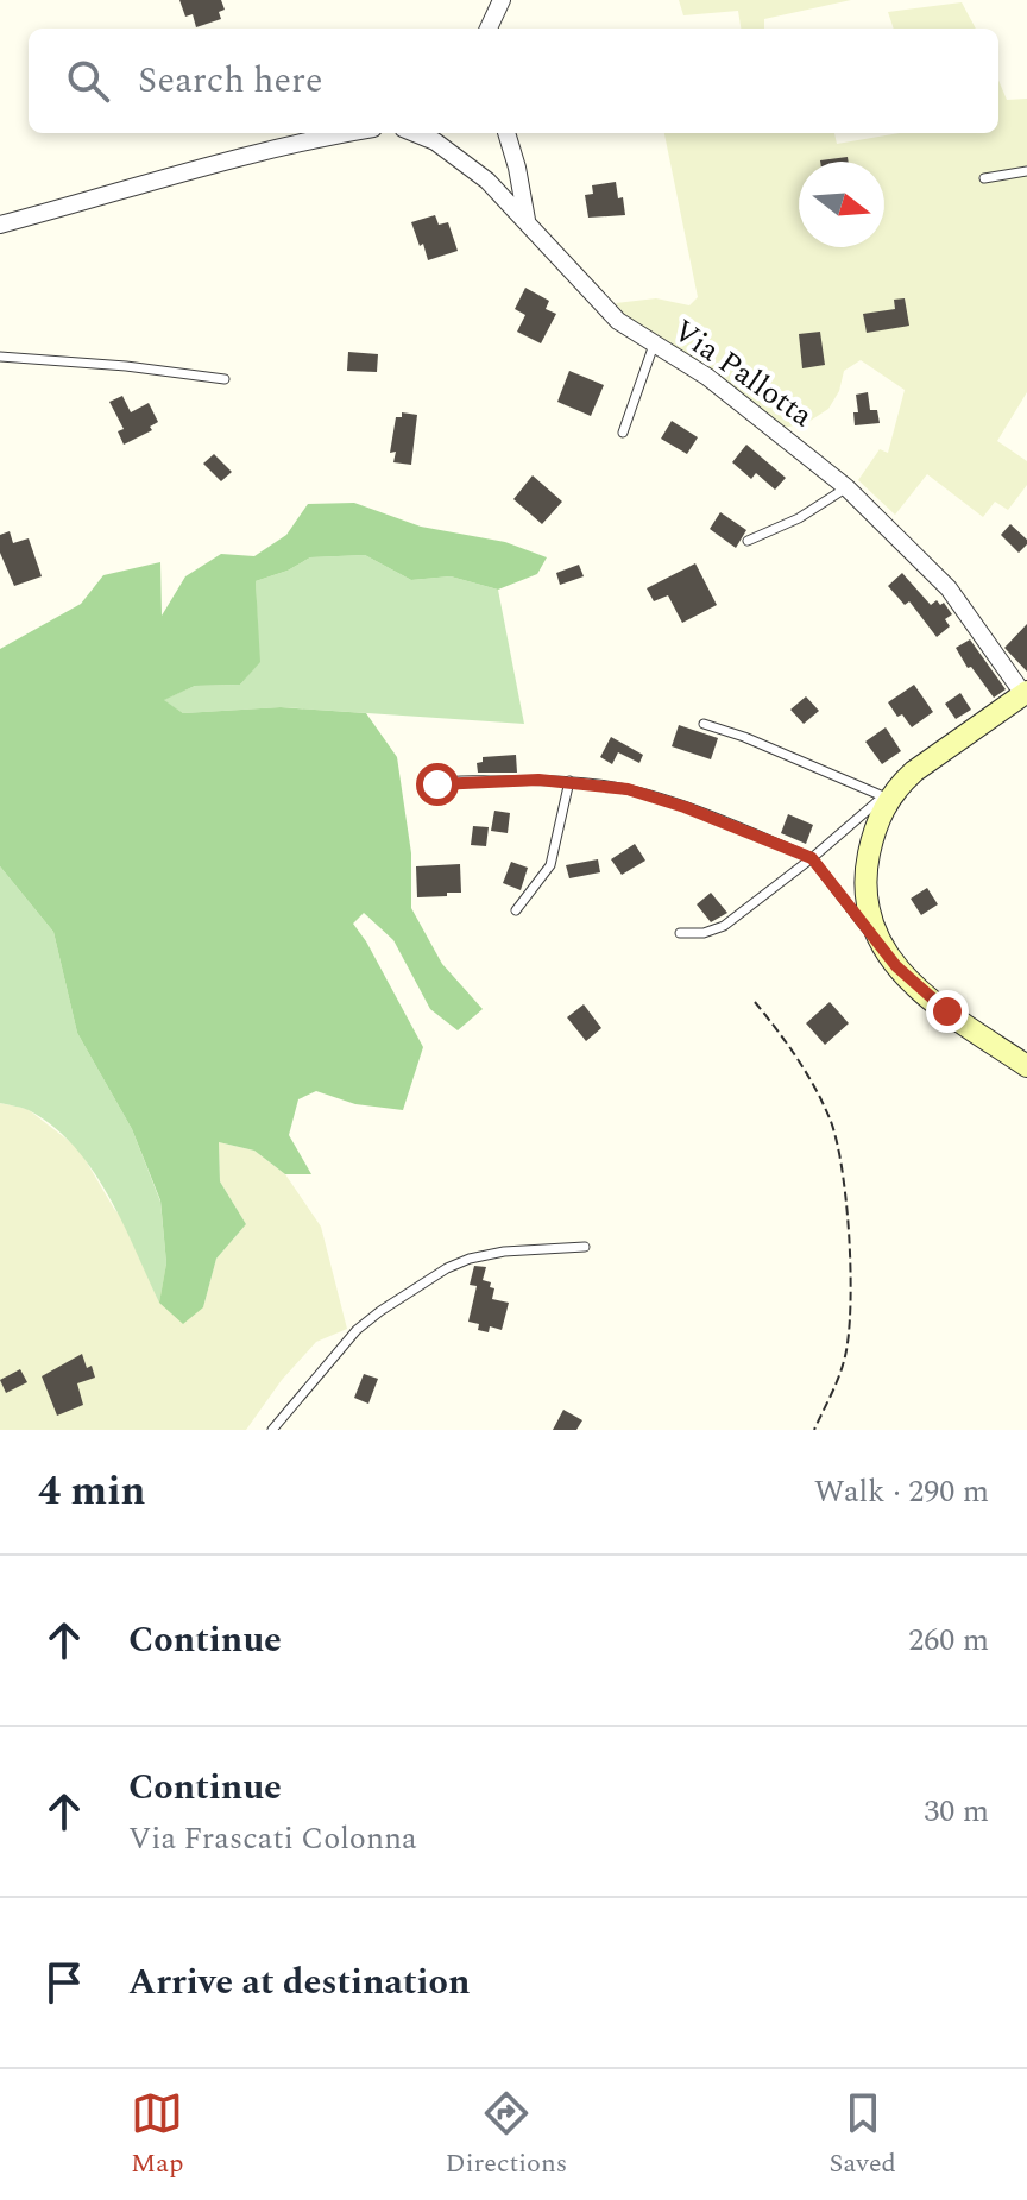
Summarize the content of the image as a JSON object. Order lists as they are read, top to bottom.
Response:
{
  "streets": {
    "street": ["Via Pallotta"]
  },
  "north": "right",
  "page": {
    "search": "Search here",
    "heading": ["4 min", "Walk · 290 m"],
    "list": [
      ["Continue", "260 m"],
      ["Continue", "Via Frascati Colonna", "30 m"],
      "Arrive at destination"
    ],
    "nav": ["Map", "Directions", "Saved"]
  }
}
